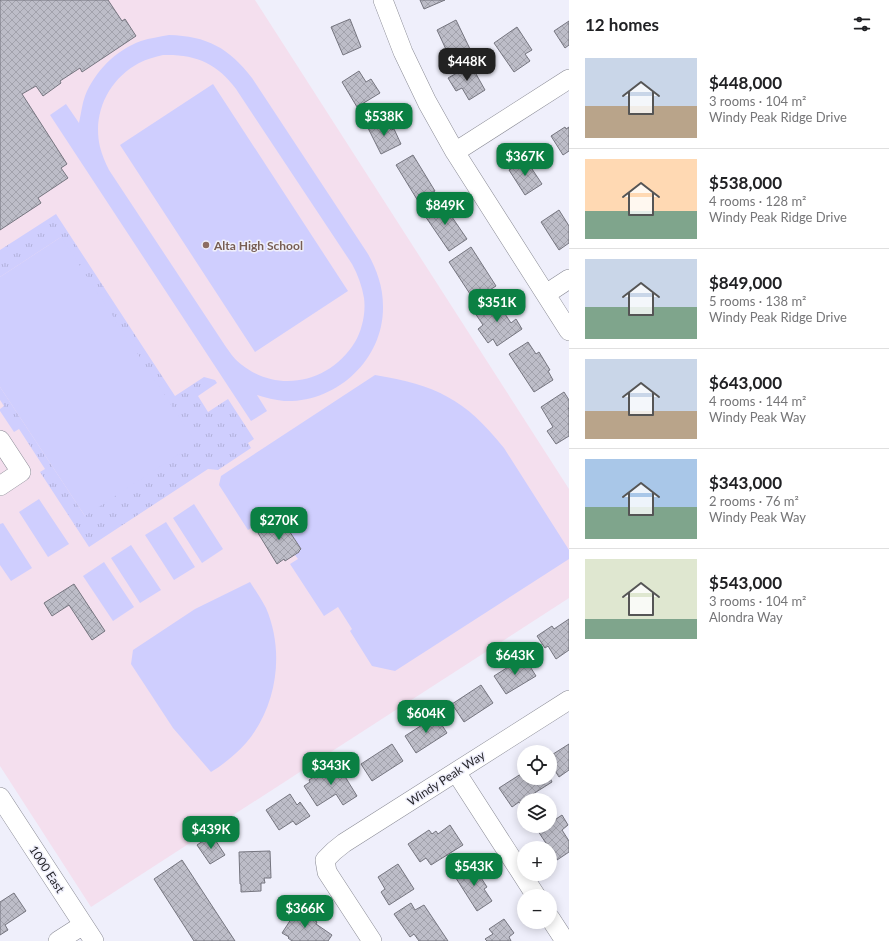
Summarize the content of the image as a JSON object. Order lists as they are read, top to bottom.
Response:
{
  "streets": {
    "street": ["Windy Peak Way", "1000 East"]
  },
  "places": ["Alta High School"],
  "page": {
    "heading": "12 homes",
    "price": [
      "$448K",
      "$538K",
      "$367K",
      "$849K",
      "$351K",
      "$270K",
      "$643K",
      "$604K",
      "$343K",
      "$439K",
      "$543K",
      "$366K"
    ],
    "list": [
      {
        "name": "$448,000",
        "note": "3 rooms · 104 m² · Windy Peak Ridge Drive"
      },
      {
        "name": "$538,000",
        "note": "4 rooms · 128 m² · Windy Peak Ridge Drive"
      },
      {
        "name": "$849,000",
        "note": "5 rooms · 138 m² · Windy Peak Ridge Drive"
      },
      {
        "name": "$643,000",
        "note": "4 rooms · 144 m² · Windy Peak Way"
      },
      {
        "name": "$343,000",
        "note": "2 rooms · 76 m² · Windy Peak Way"
      },
      {
        "name": "$543,000",
        "note": "3 rooms · 104 m² · Alondra Way"
      }
    ],
    "map_buttons": ["+", "−"]
  }
}
